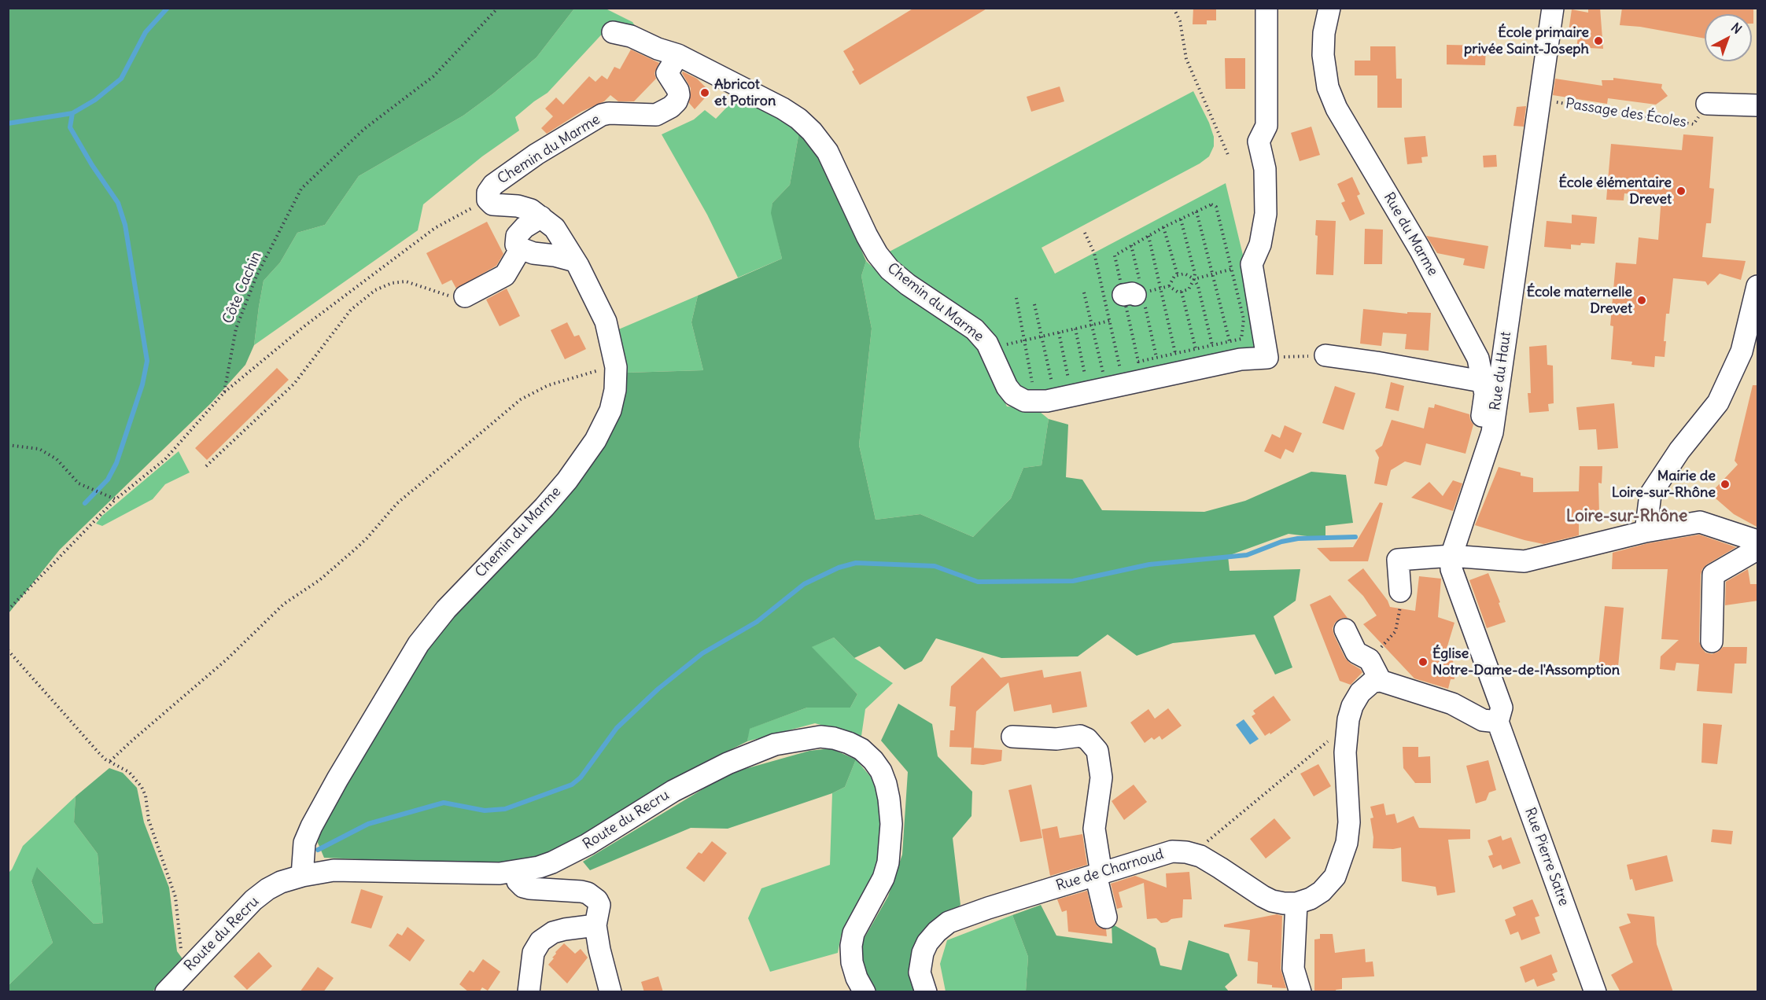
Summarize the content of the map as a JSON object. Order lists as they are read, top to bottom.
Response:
{
  "streets": {
    "street": [
      "Chemin du Marme",
      "Rue du Marme",
      "Rue du Haut",
      "Route du Recru",
      "Rue Pierre Satre",
      "Rue de Charnoud"
    ],
    "path": ["Passage des Écoles", "Côte Cachin"]
  },
  "crossings": [
    ["Passage des Écoles", "Rue du Haut"],
    ["Chemin du Marme", "Route du Recru"],
    ["Rue du Marme", "Rue du Haut"],
    ["Rue du Haut", "Rue Pierre Satre"]
  ],
  "districts": ["Loire-sur-Rhône"],
  "places": [
    "École primaire privée Saint-Joseph",
    "Abricot et Potiron",
    "École élémentaire Drevet",
    "École maternelle Drevet",
    "Mairie de Loire-sur-Rhône",
    "Église Notre-Dame-de-l'Assomption"
  ],
  "north": "top right"
}
